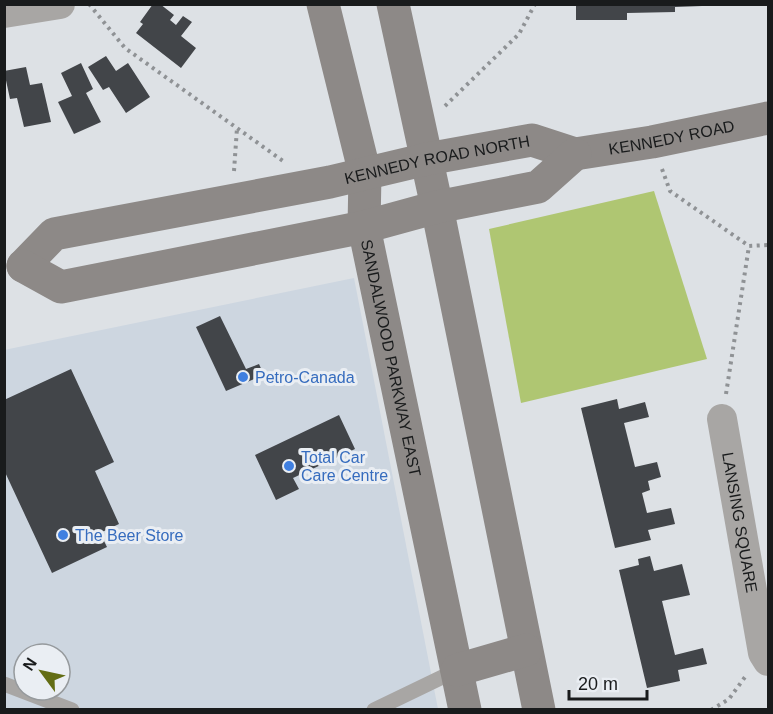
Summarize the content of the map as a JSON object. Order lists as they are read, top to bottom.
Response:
{
  "streets": {
    "main road": ["KENNEDY ROAD", "KENNEDY ROAD NORTH", "SANDALWOOD PARKWAY EAST"],
    "street": ["LANSING SQUARE"]
  },
  "crossings": [
    ["KENNEDY ROAD", "KENNEDY ROAD NORTH"],
    ["KENNEDY ROAD NORTH", "SANDALWOOD PARKWAY EAST"]
  ],
  "places": ["Petro-Canada", "Total Car Care Centre", "The Beer Store"],
  "scale_bar": "20 m",
  "north": "top left"
}
